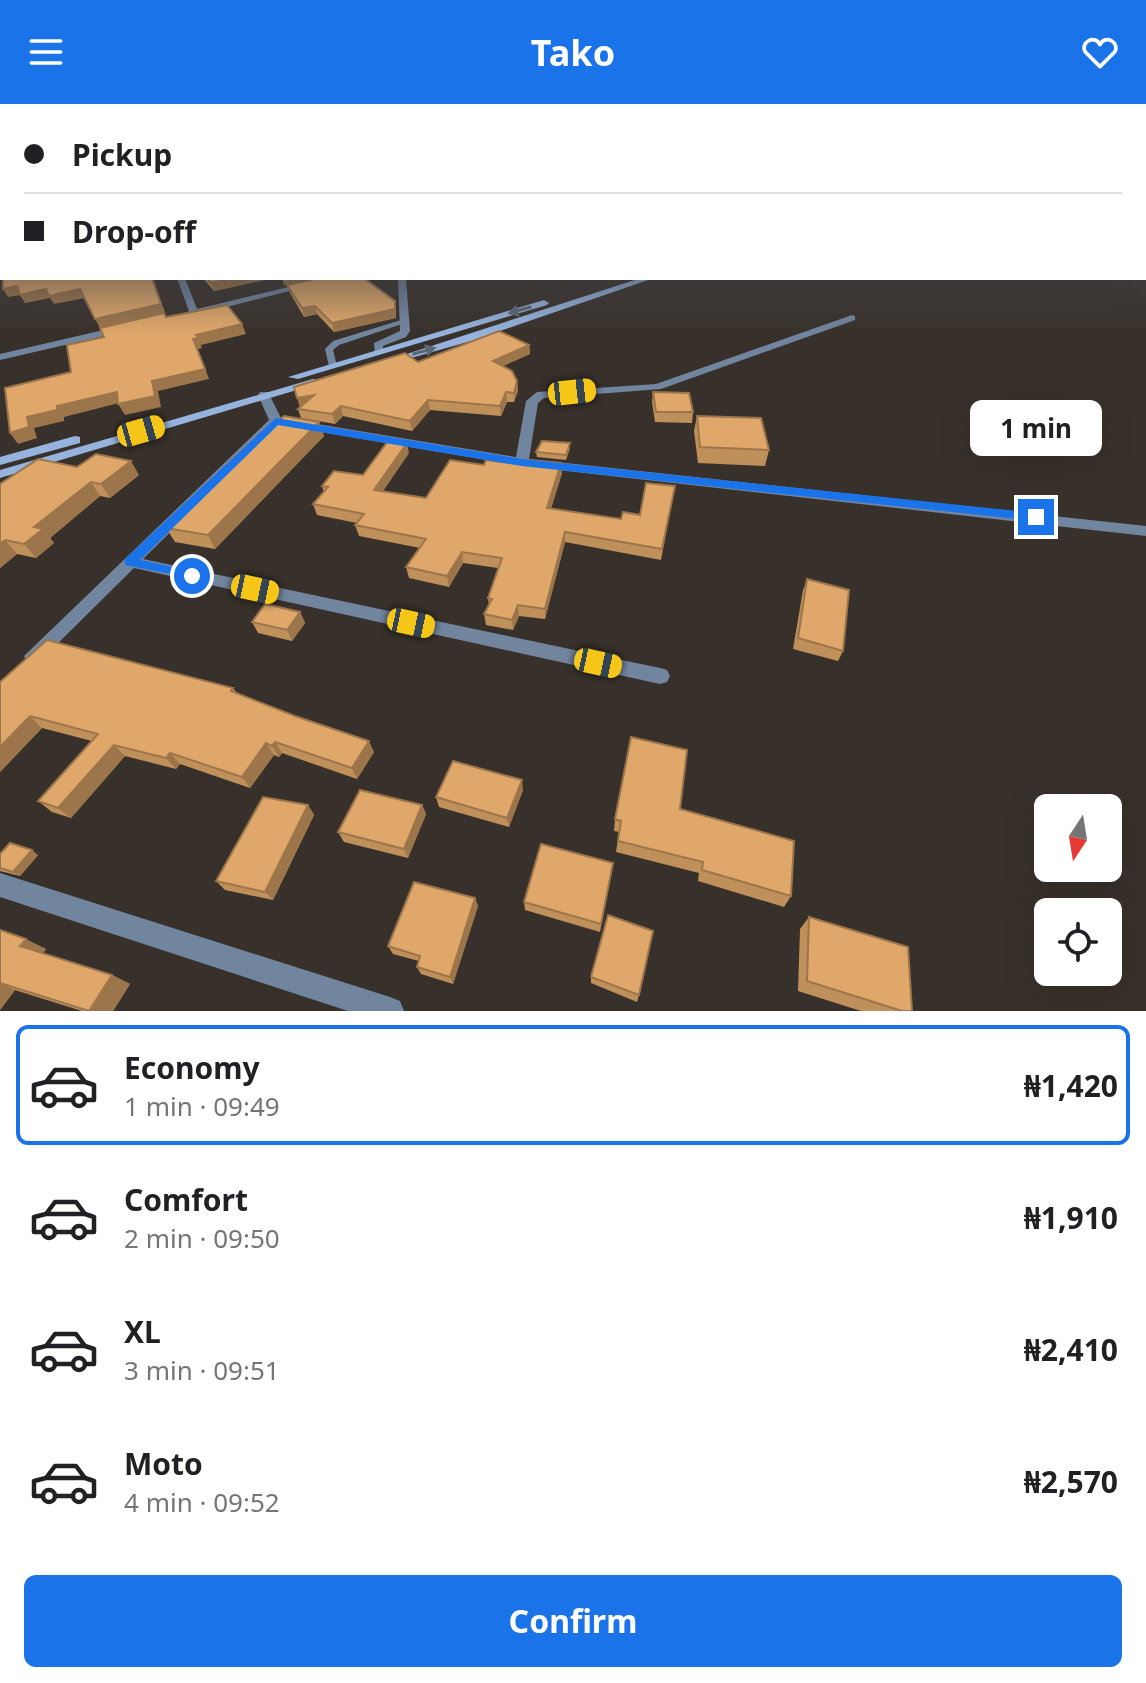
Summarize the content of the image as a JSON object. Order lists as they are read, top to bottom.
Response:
{
  "north": "bottom",
  "page": {
    "header": "Tako",
    "banner": ["Pickup", "Drop-off"],
    "bubble": "1 min",
    "list": [
      {
        "name": "Economy",
        "note": "1 min · 09:49",
        "value": "₦1,420"
      },
      {
        "name": "Comfort",
        "note": "2 min · 09:50",
        "value": "₦1,910"
      },
      {
        "name": "XL",
        "note": "3 min · 09:51",
        "value": "₦2,410"
      },
      {
        "name": "Moto",
        "note": "4 min · 09:52",
        "value": "₦2,570"
      }
    ],
    "buttons": "Confirm"
  }
}
